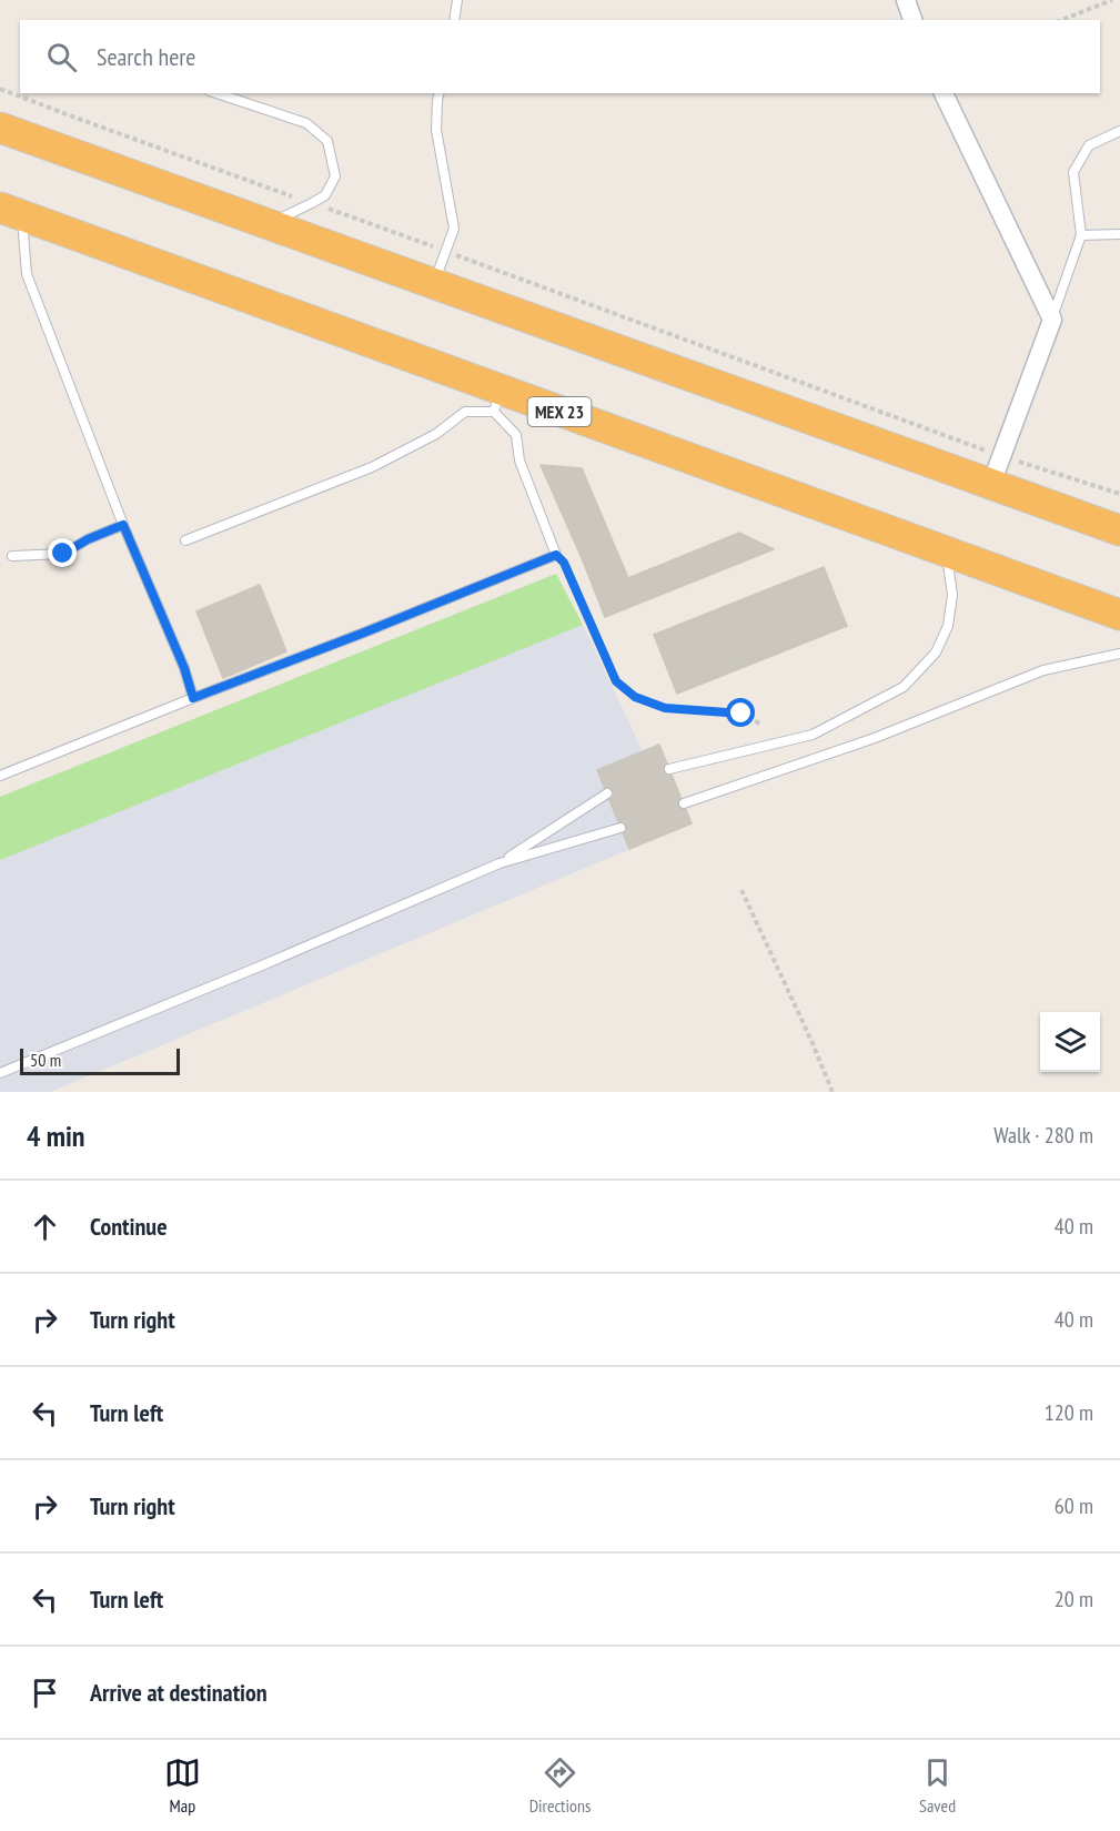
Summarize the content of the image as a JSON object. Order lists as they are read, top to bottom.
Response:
{
  "streets": {
    "highway": ["MEX 23"]
  },
  "scale_bar": "50 m",
  "page": {
    "search": "Search here",
    "scale": "50 m",
    "heading": ["4 min", "Walk · 280 m"],
    "list": [
      ["Continue", "40 m"],
      ["Turn right", "40 m"],
      ["Turn left", "120 m"],
      ["Turn right", "60 m"],
      ["Turn left", "20 m"],
      "Arrive at destination"
    ],
    "nav": ["Map", "Directions", "Saved"]
  }
}
